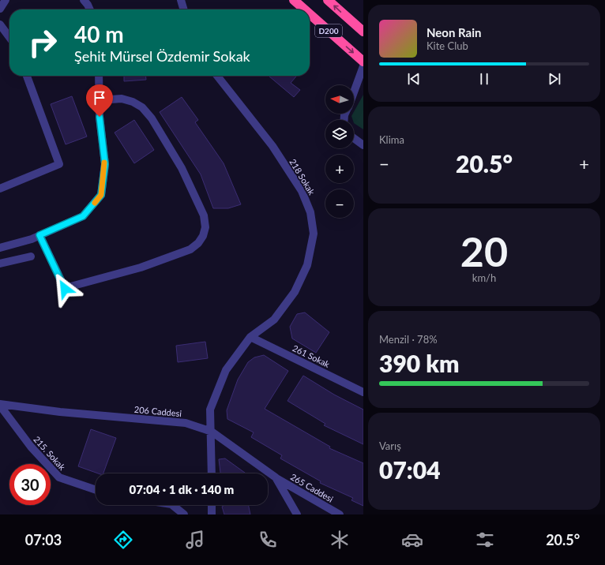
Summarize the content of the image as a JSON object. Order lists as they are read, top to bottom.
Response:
{
  "streets": {
    "highway": ["D200"],
    "street": [
      "218 Sokak",
      "261 Sokak",
      "206 Caddesi",
      "215. Sokak",
      "265 Caddesi"
    ]
  },
  "crossings": [
    ["218 Sokak", "261 Sokak"],
    ["218 Sokak", "206 Caddesi"],
    ["206 Caddesi", "215. Sokak"],
    ["206 Caddesi", "265 Caddesi"]
  ],
  "north": "left",
  "page": {
    "turn": ["40 m", "Şehit Mürsel Özdemir Sokak"],
    "song": ["Neon Rain", "Kite Club"],
    "map_buttons": ["+", "−"],
    "tile": [
      "Klima",
      ["20", "km/h"],
      ["Menzil · 78%", "390 km"],
      ["Varış", "07:04"]
    ],
    "heat": ["−", "20.5°", "+"],
    "limit": "30",
    "trip": "07:04 · 1 dk · 140 m",
    "tabs": ["07:03", "20.5°"]
  }
}
